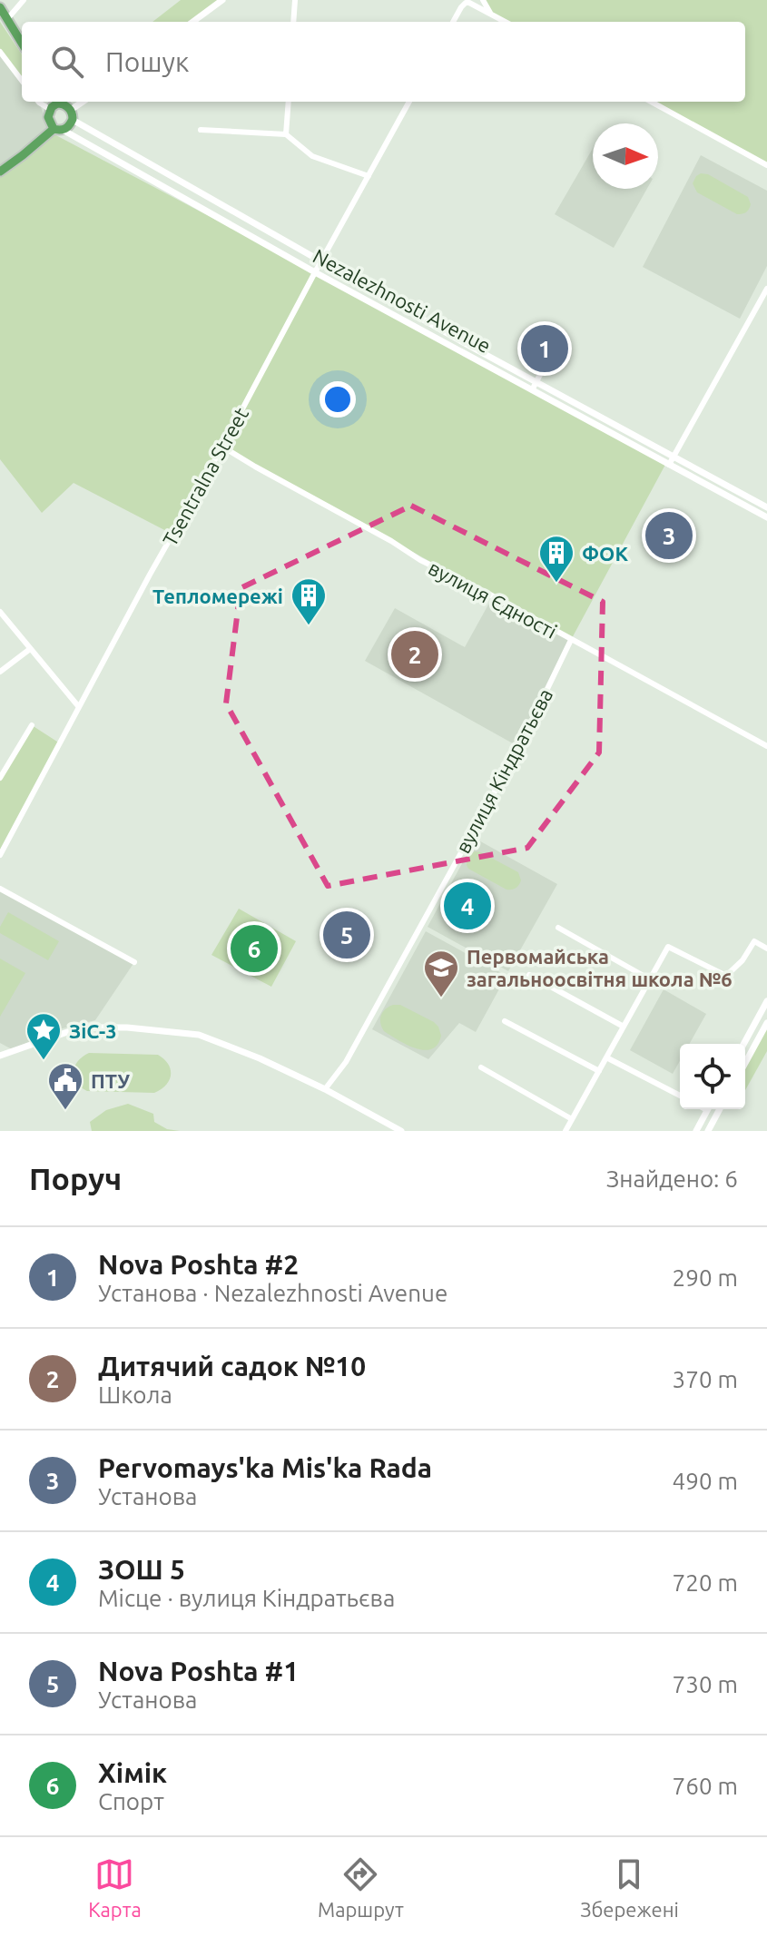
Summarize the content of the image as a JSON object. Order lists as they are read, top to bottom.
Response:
{
  "streets": {
    "street": [
      "Nezalezhnosti Avenue",
      "Tsentralna Street",
      "вулиця Єдності",
      "вулиця Кіндратьєва"
    ]
  },
  "crossings": [
    ["Nezalezhnosti Avenue", "Tsentralna Street"],
    ["Tsentralna Street", "вулиця Єдності"],
    ["вулиця Єдності", "вулиця Кіндратьєва"]
  ],
  "places": {
    "building": ["ФОК", "Тепломережі"],
    "school or university": ["Первомайська загальноосвітня школа №6"],
    "place": ["ЗіС-3"],
    "public building": ["ПТУ"]
  },
  "north": "right",
  "page": {
    "search": "Пошук",
    "pins": [
      "1",
      "3",
      "2",
      "4",
      "5",
      "6"
    ],
    "heading": ["Поруч", "Знайдено: 6"],
    "list": [
      {
        "mark": "1",
        "name": "Nova Poshta #2",
        "note": "Установа · Nezalezhnosti Avenue",
        "value": "290 m"
      },
      {
        "mark": "2",
        "name": "Дитячий садок №10",
        "note": "Школа",
        "value": "370 m"
      },
      {
        "mark": "3",
        "name": "Pervomays'ka Mis'ka Rada",
        "note": "Установа",
        "value": "490 m"
      },
      {
        "mark": "4",
        "name": "ЗОШ 5",
        "note": "Місце · вулиця Кіндратьєва",
        "value": "720 m"
      },
      {
        "mark": "5",
        "name": "Nova Poshta #1",
        "note": "Установа",
        "value": "730 m"
      },
      {
        "mark": "6",
        "name": "Хімік",
        "note": "Спорт",
        "value": "760 m"
      }
    ],
    "nav": ["Карта", "Маршрут", "Збережені"]
  }
}
